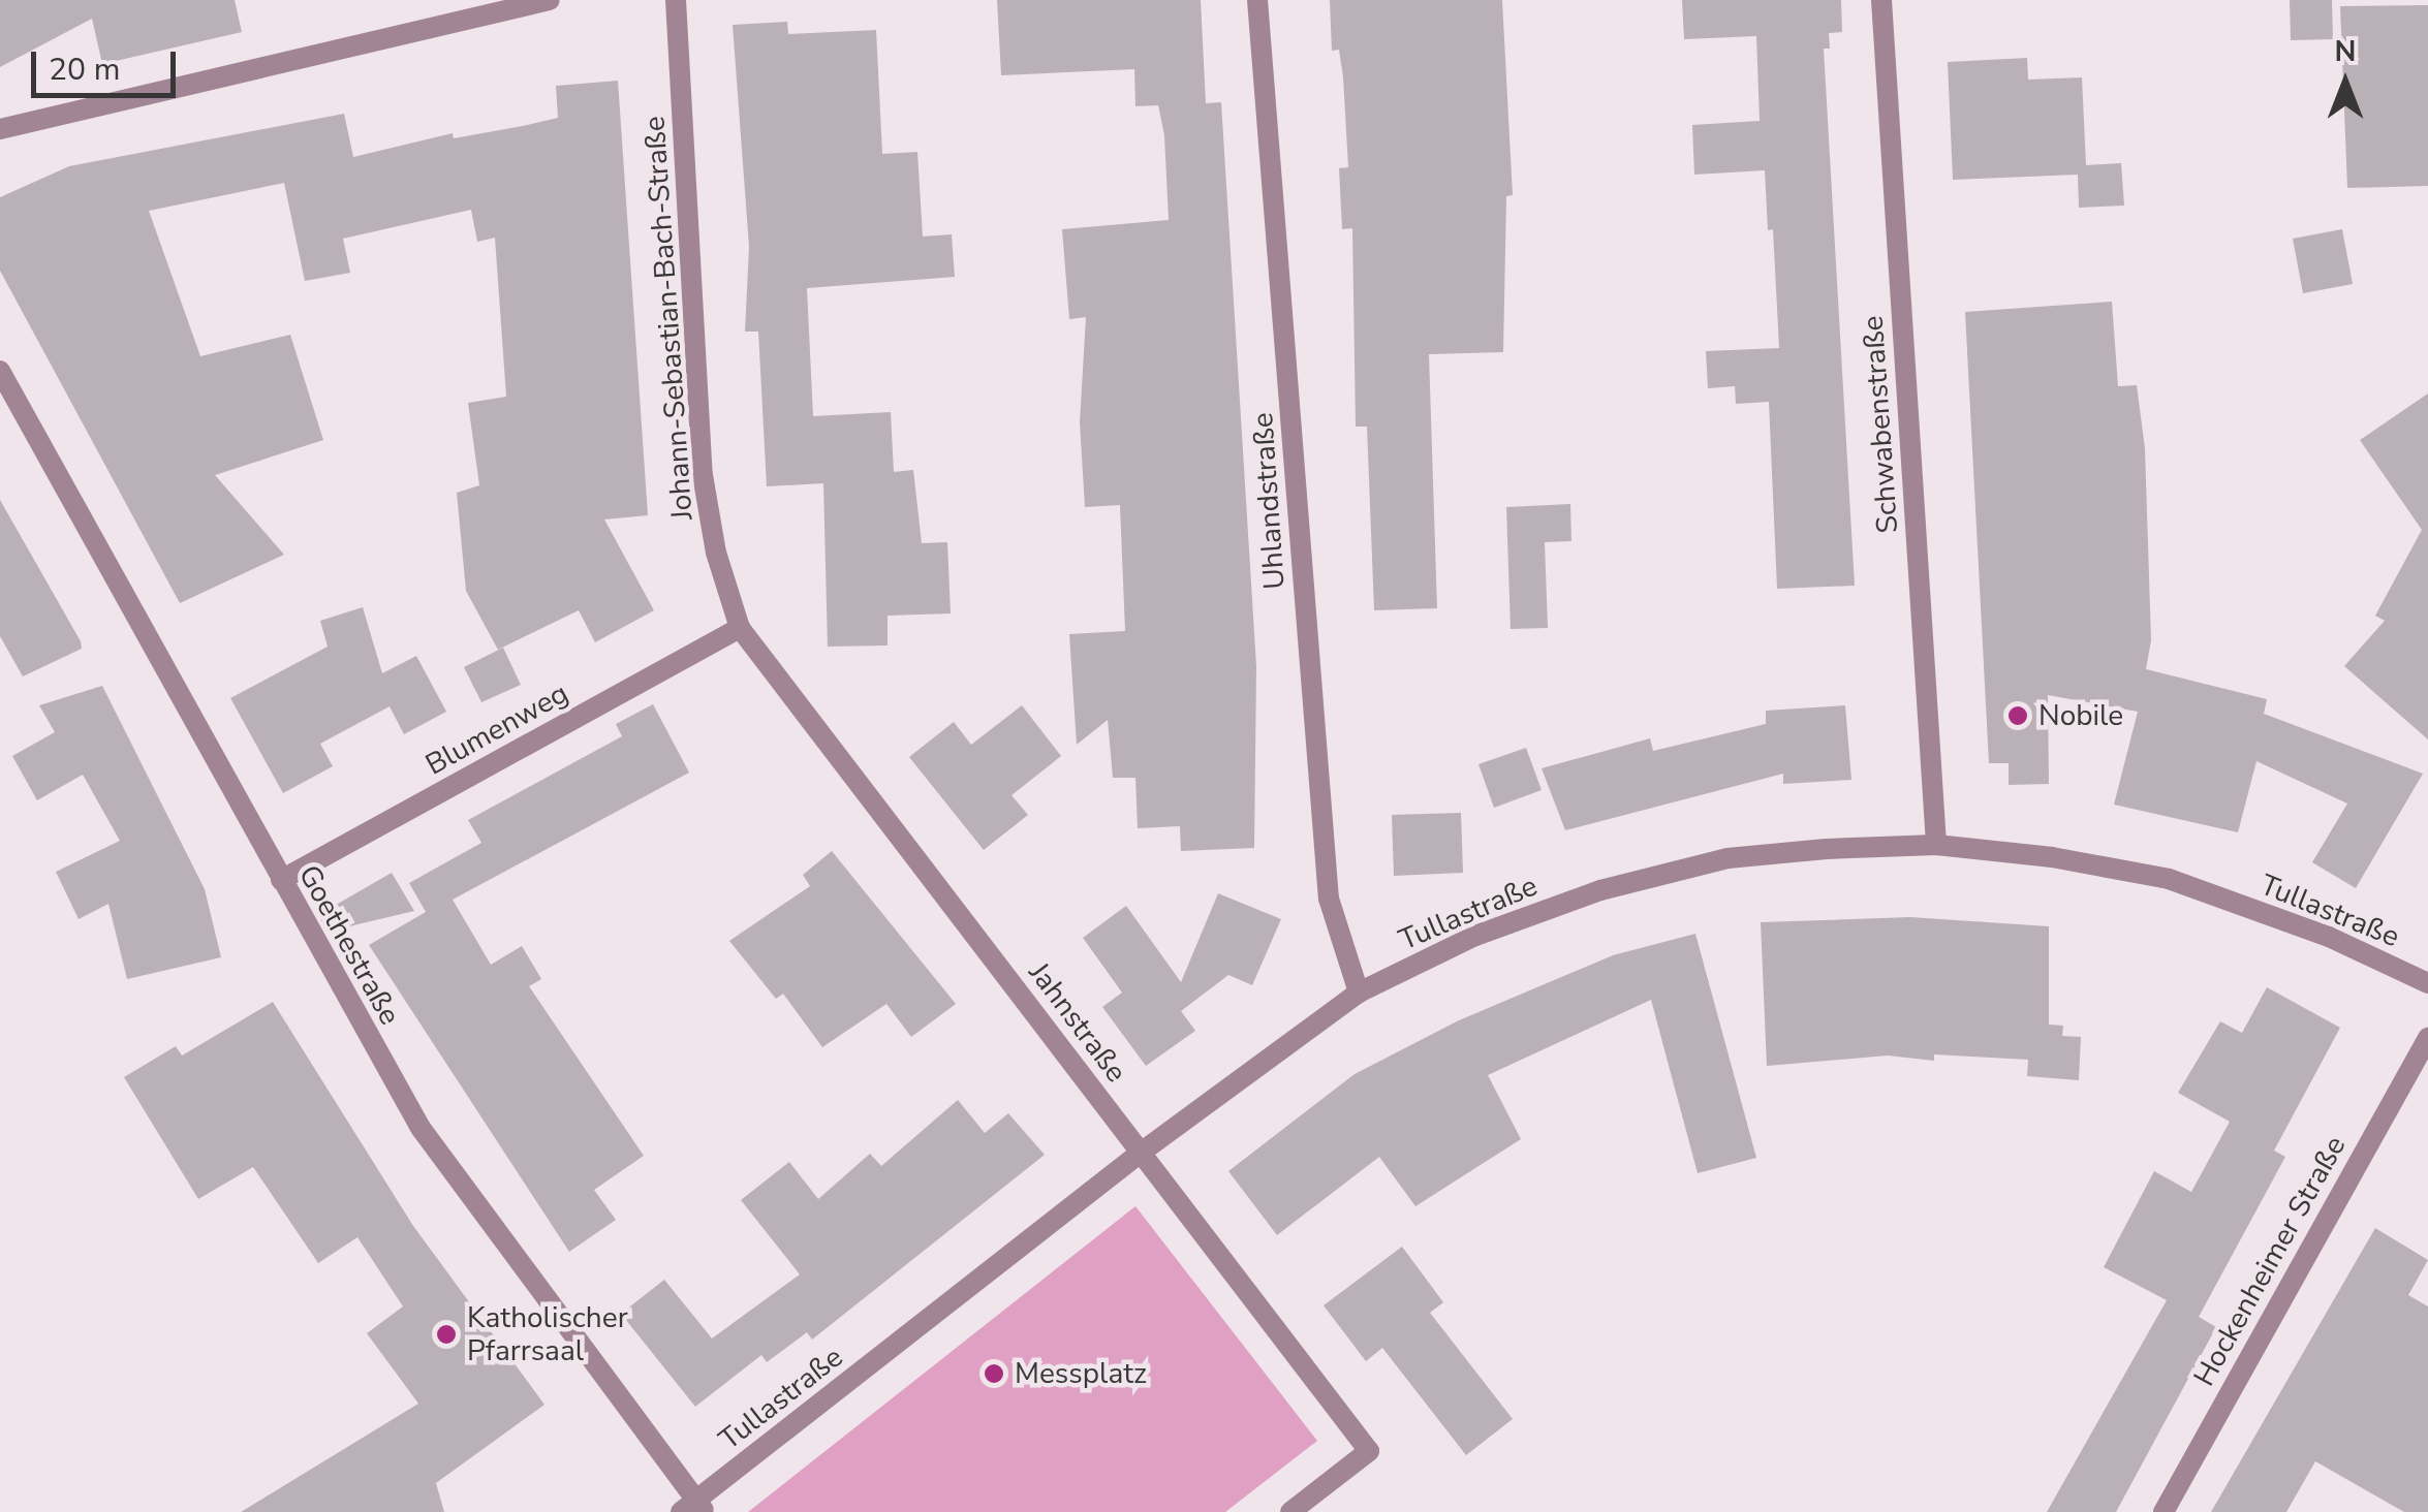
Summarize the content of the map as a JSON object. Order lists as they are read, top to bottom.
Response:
{
  "streets": {
    "street": [
      "Johann-Sebastian-Bach-Straße",
      "Schwabenstraße",
      "Uhlandstraße",
      "Blumenweg",
      "Tullastraße",
      "Goethestraße",
      "Jahnstraße",
      "Hockenheimer Straße"
    ]
  },
  "crossings": [
    ["Johann-Sebastian-Bach-Straße", "Blumenweg"],
    ["Johann-Sebastian-Bach-Straße", "Jahnstraße"],
    ["Schwabenstraße", "Tullastraße"],
    ["Uhlandstraße", "Tullastraße"],
    ["Blumenweg", "Goethestraße"],
    ["Blumenweg", "Jahnstraße"],
    ["Tullastraße", "Goethestraße"],
    ["Tullastraße", "Jahnstraße"]
  ],
  "places": ["Nobile", "Katholischer Pfarrsaal", "Messplatz"],
  "scale_bar": "20 m",
  "north": "top"
}
